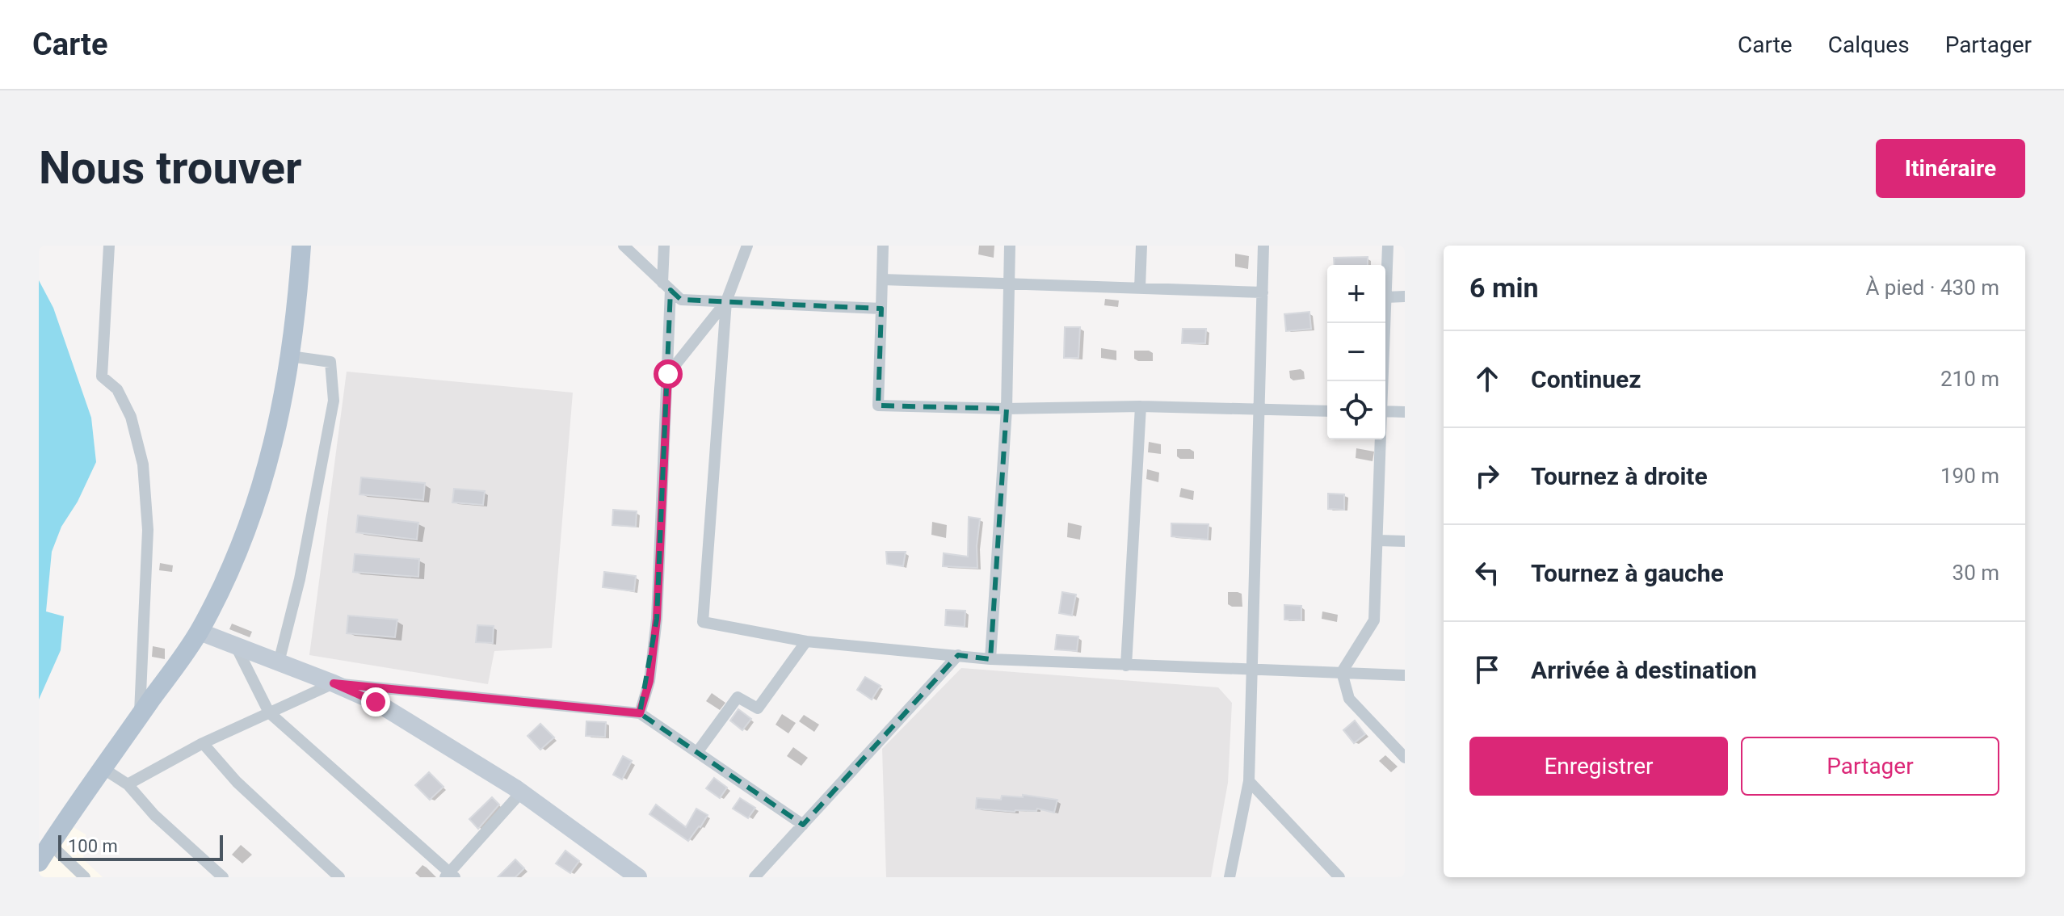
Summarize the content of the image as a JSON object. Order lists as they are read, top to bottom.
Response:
{
  "scale_bar": "100 m",
  "page": {
    "header": "Carte",
    "nav": ["Carte", "Calques", "Partager"],
    "buttons": [
      "Itinéraire",
      ["Enregistrer", "Partager"]
    ],
    "title": "Nous trouver",
    "heading": ["6 min", "À pied · 430 m"],
    "map_buttons": ["+", "−"],
    "list": [
      ["Continuez", "210 m"],
      ["Tournez à droite", "190 m"],
      ["Tournez à gauche", "30 m"],
      "Arrivée à destination"
    ],
    "scale": "100 m"
  }
}
